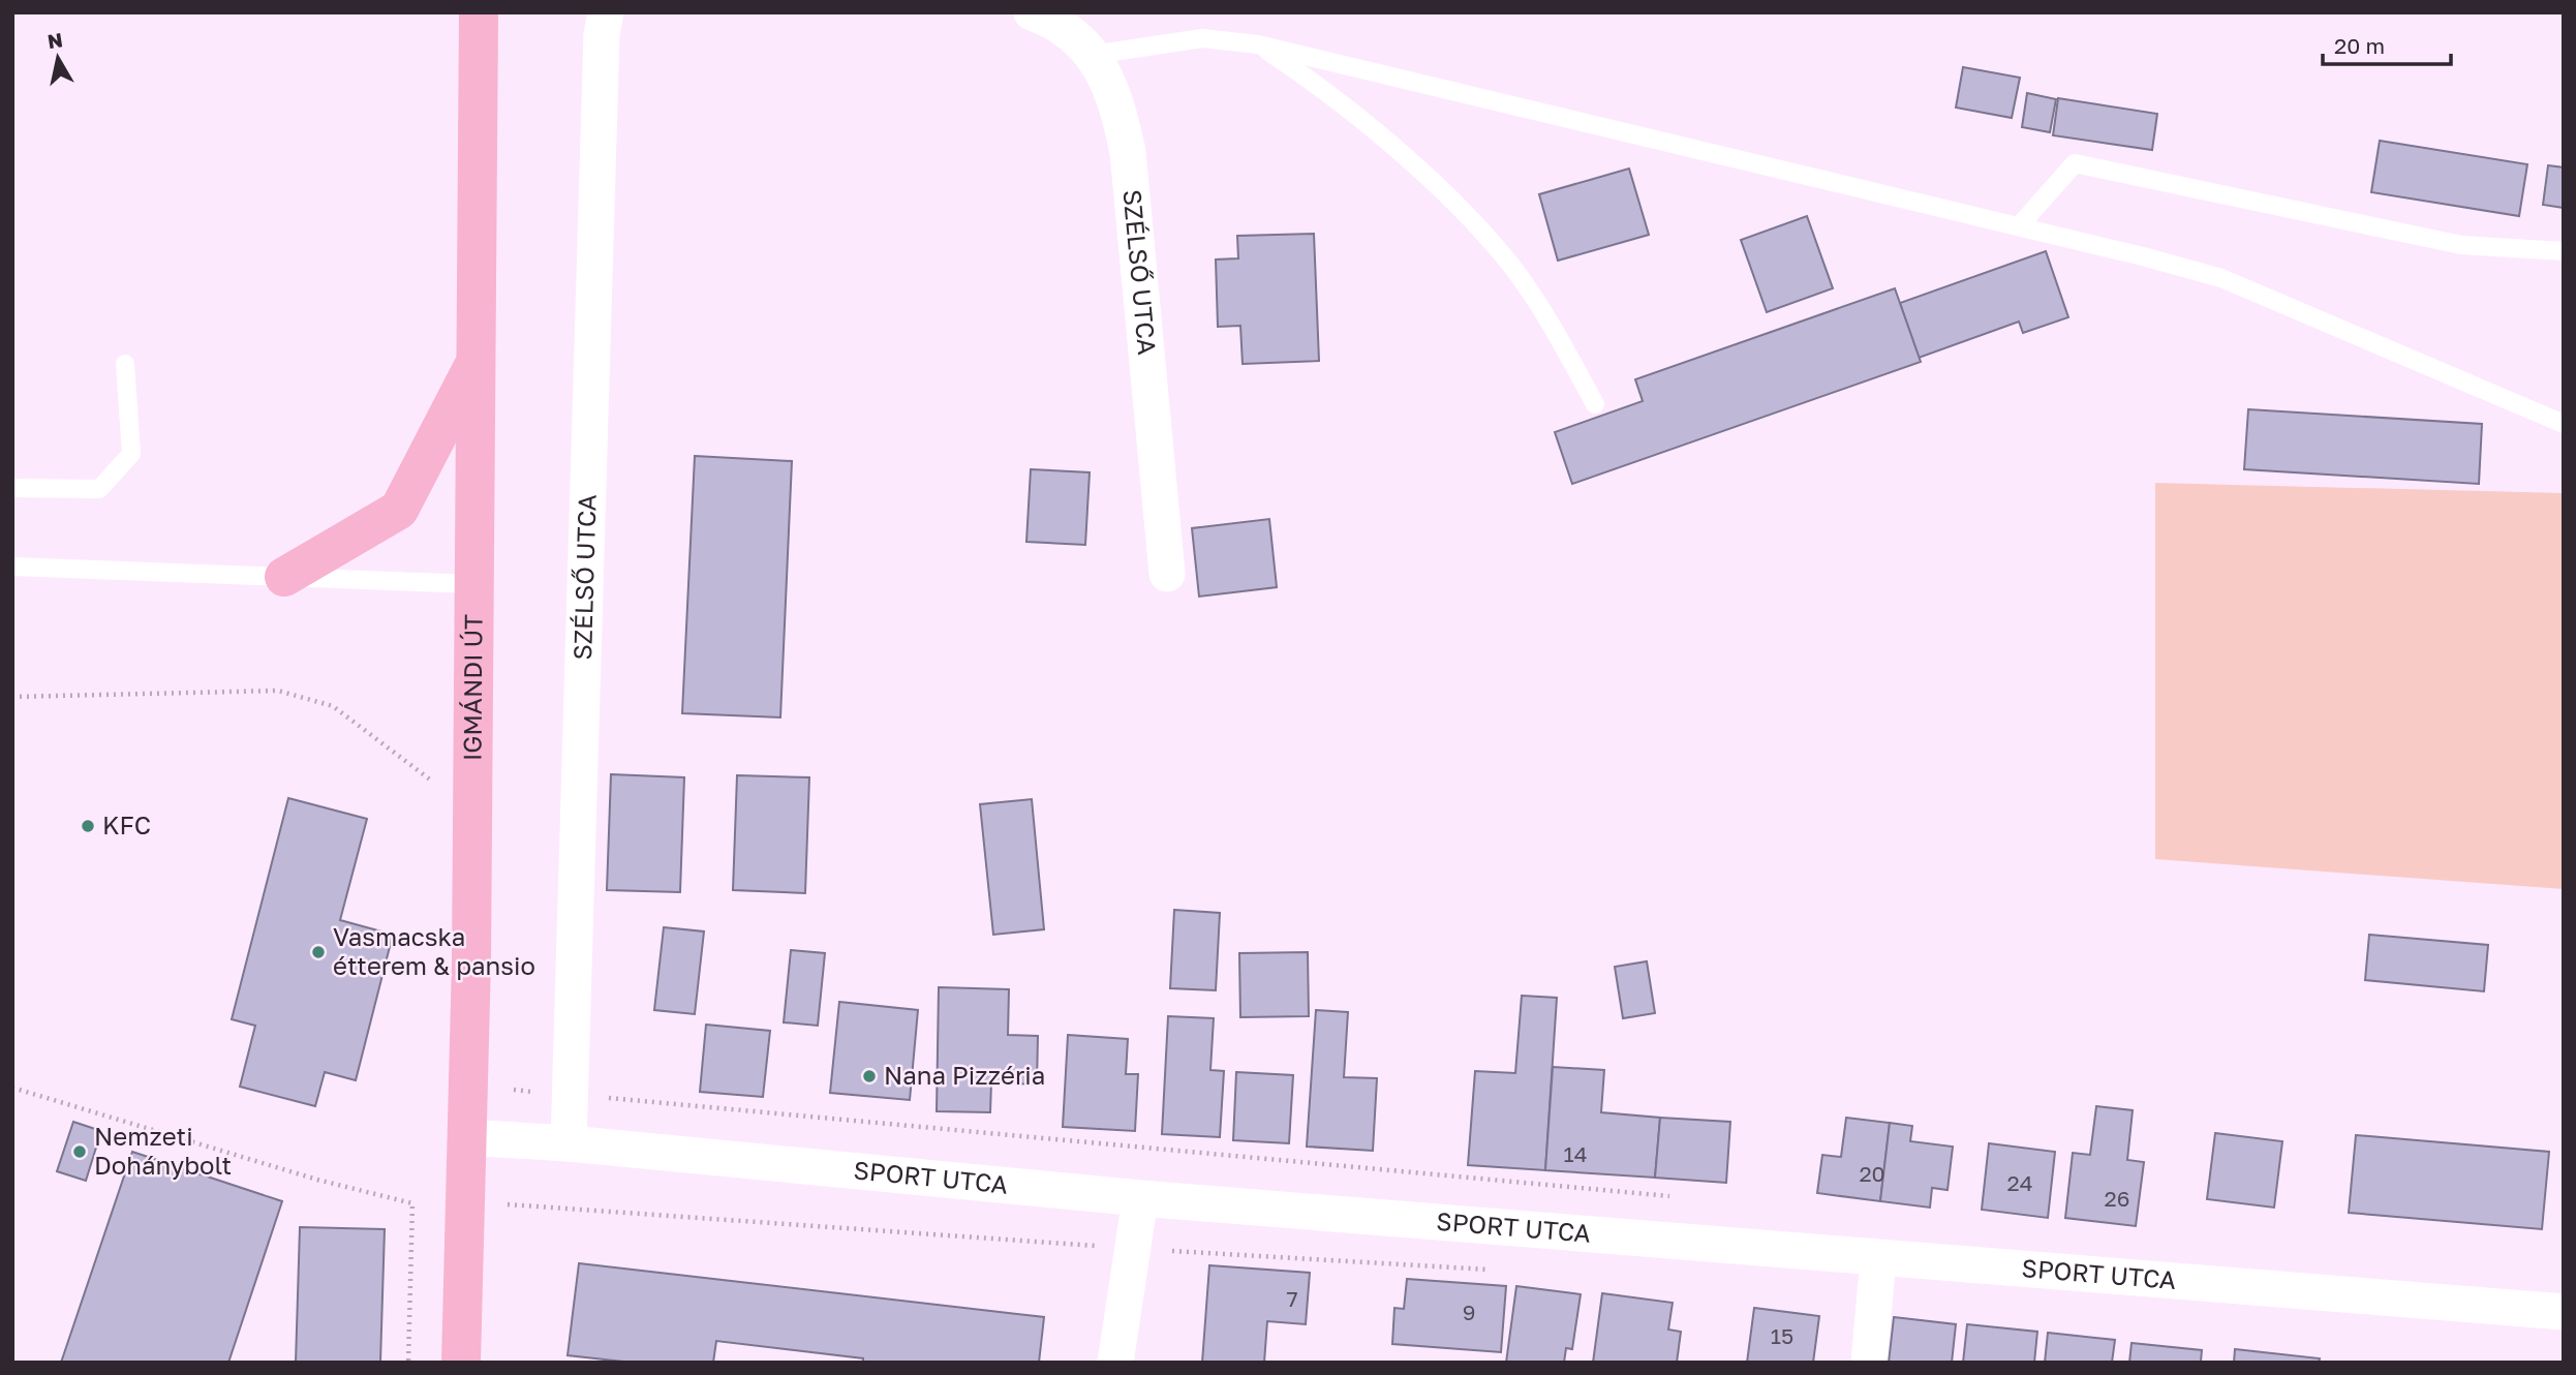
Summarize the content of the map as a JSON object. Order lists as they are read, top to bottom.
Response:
{
  "streets": {
    "main road": ["IGMÁNDI ÚT"],
    "street": ["SZÉLSŐ UTCA", "SPORT UTCA"]
  },
  "crossings": [
    ["SZÉLSŐ UTCA", "SPORT UTCA"],
    ["IGMÁNDI ÚT", "SPORT UTCA"]
  ],
  "places": [
    "KFC",
    "Vasmacska étterem & pansio",
    "Nana Pizzéria",
    "Nemzeti Dohánybolt"
  ],
  "house_numbers": [
    "14",
    "20",
    "24",
    "26",
    "7",
    "9",
    "15"
  ],
  "scale_bar": "20 m",
  "north": "top"
}
